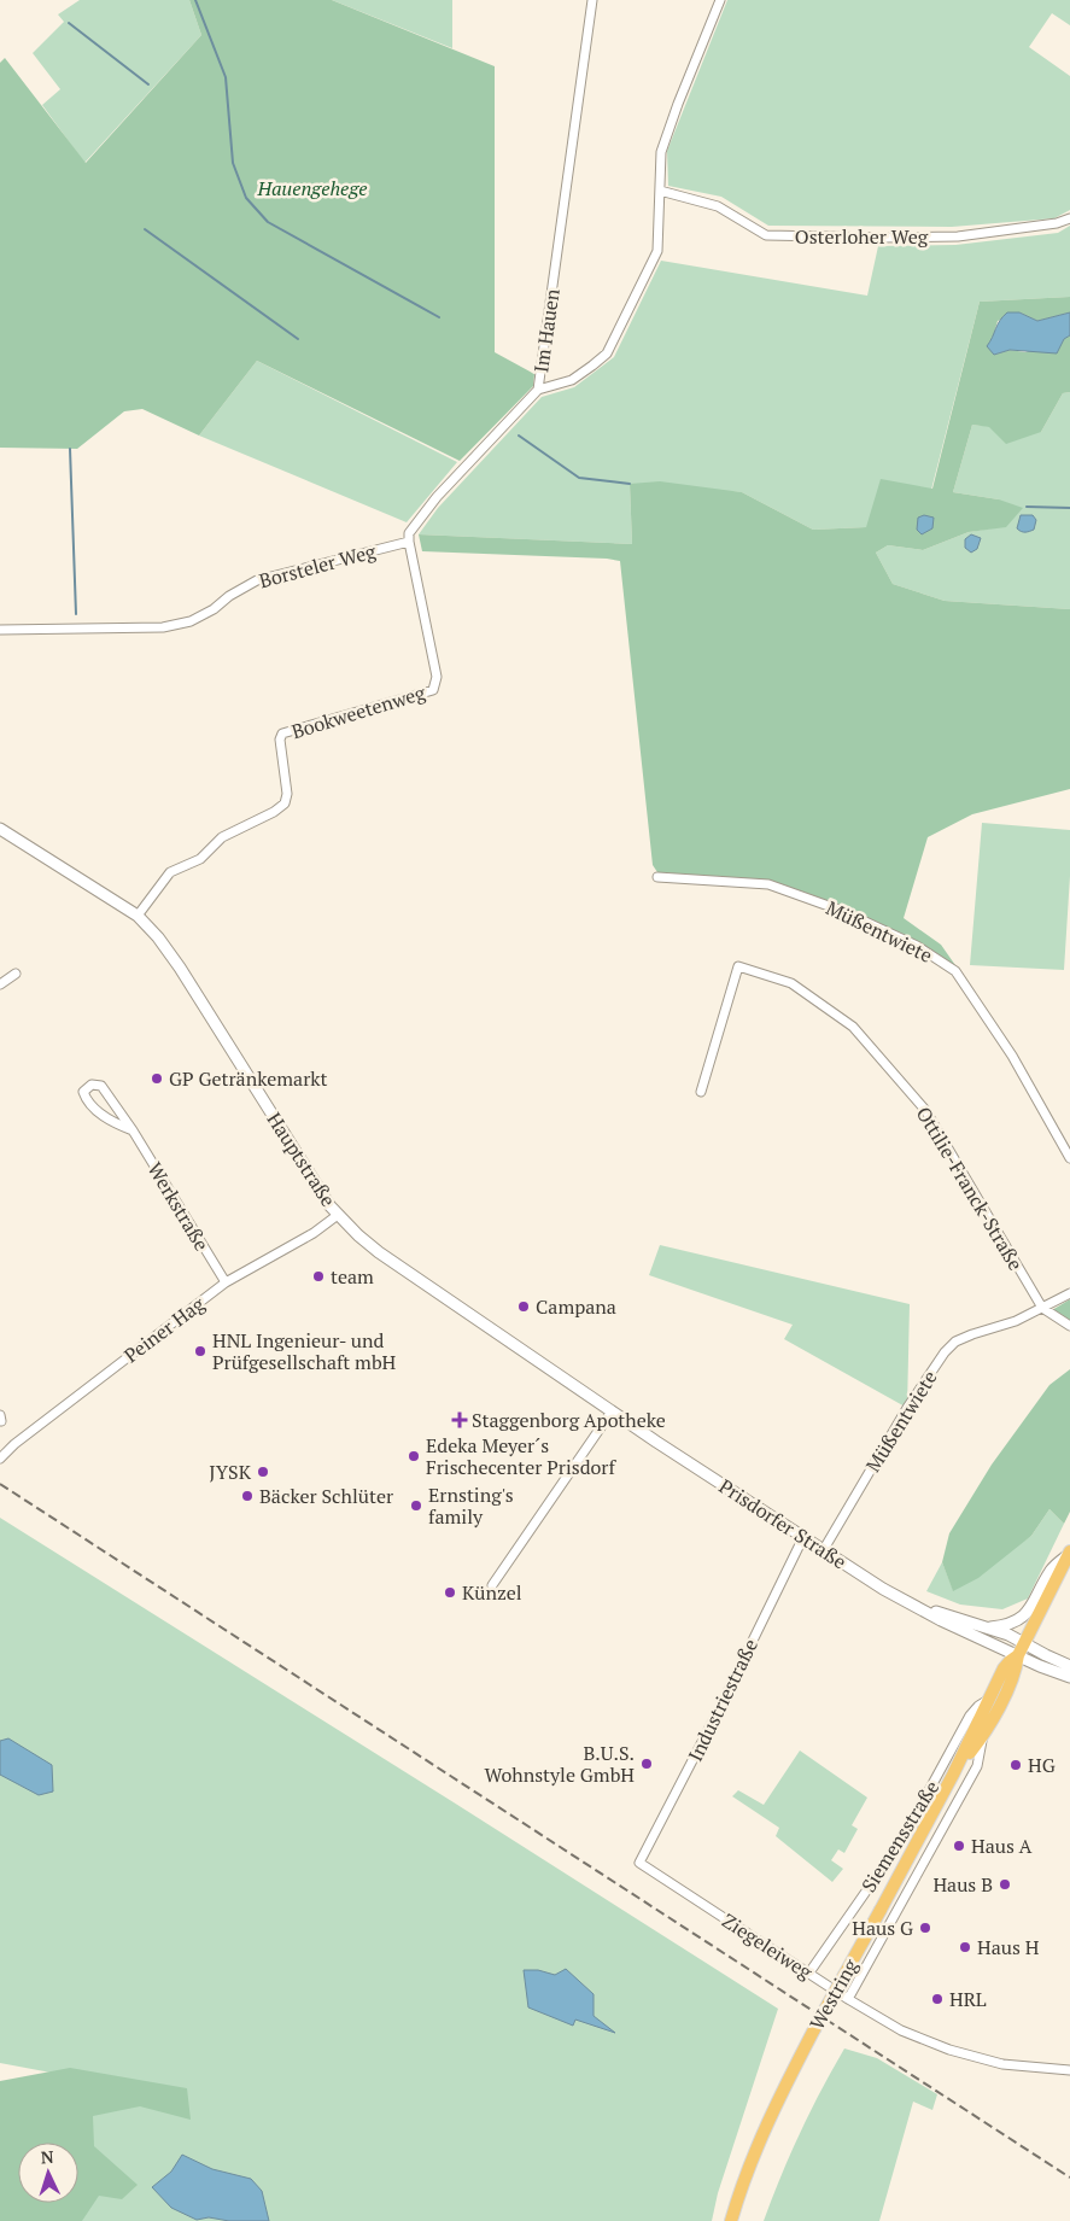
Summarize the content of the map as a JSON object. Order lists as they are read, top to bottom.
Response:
{
  "streets": {
    "main road": ["Hauptstraße", "Prisdorfer Straße", "Westring"],
    "street": [
      "Osterloher Weg",
      "Im Hauen",
      "Borsteler Weg",
      "Bookweetenweg",
      "Müßentwiete",
      "Ottilie-Franck-Straße",
      "Werkstraße",
      "Peiner Hag",
      "Industriestraße",
      "Siemensstraße",
      "Ziegeleiweg"
    ]
  },
  "crossings": [
    ["Osterloher Weg", "Im Hauen"],
    ["Borsteler Weg", "Bookweetenweg"],
    ["Bookweetenweg", "Hauptstraße"],
    ["Müßentwiete", "Ottilie-Franck-Straße"],
    ["Müßentwiete", "Prisdorfer Straße"],
    ["Hauptstraße", "Peiner Hag"],
    ["Hauptstraße", "Prisdorfer Straße"],
    ["Werkstraße", "Peiner Hag"],
    ["Prisdorfer Straße", "Industriestraße"],
    ["Prisdorfer Straße", "Westring"],
    ["Industriestraße", "Ziegeleiweg"],
    ["Siemensstraße", "Ziegeleiweg"],
    ["Siemensstraße", "Westring"]
  ],
  "parks": ["Hauengehege"],
  "places": {
    "other": [
      "GP Getränkemarkt",
      "team",
      "Campana",
      "HNL Ingenieur- und Prüfgesellschaft mbH",
      "Edeka Meyer´s Frischecenter Prisdorf",
      "JYSK",
      "Bäcker Schlüter",
      "Ernsting's family",
      "Künzel",
      "B.U.S. Wohnstyle GmbH",
      "HG",
      "Haus A",
      "Haus B",
      "Haus G",
      "Haus H",
      "HRL"
    ],
    "health": ["Staggenborg Apotheke"]
  },
  "north": "top"
}
